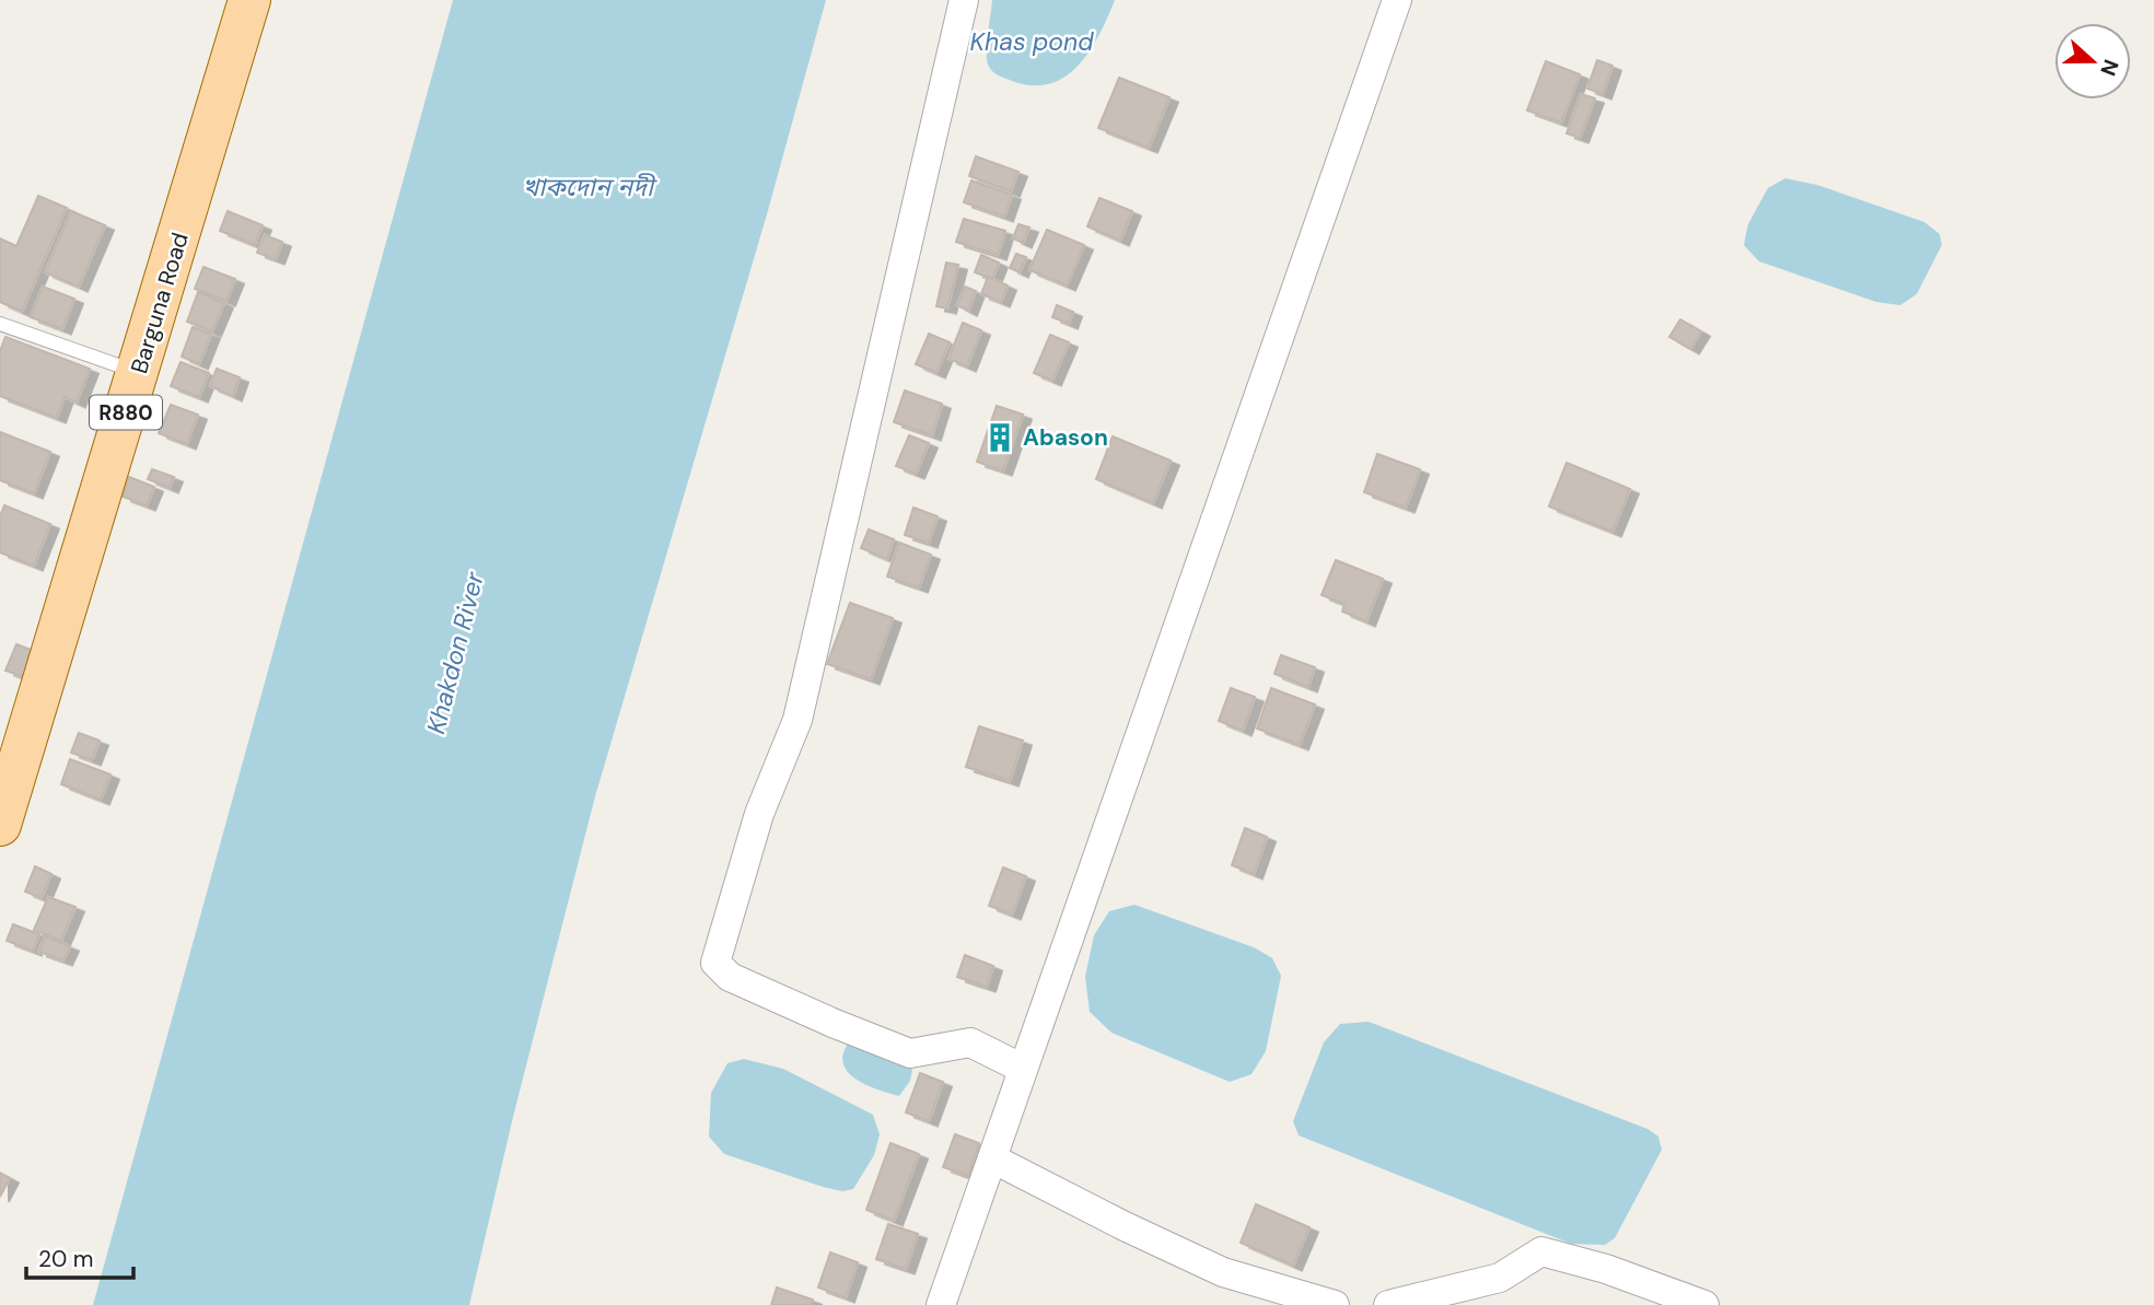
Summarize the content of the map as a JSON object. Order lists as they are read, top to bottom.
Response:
{
  "streets": {
    "main road": ["Barguna Road", "R880"]
  },
  "water": ["Khas pond", "খাকদোন নদী", "Khakdon River"],
  "places": {
    "building": ["Abason"]
  },
  "scale_bar": "20 m",
  "north": "right"
}
